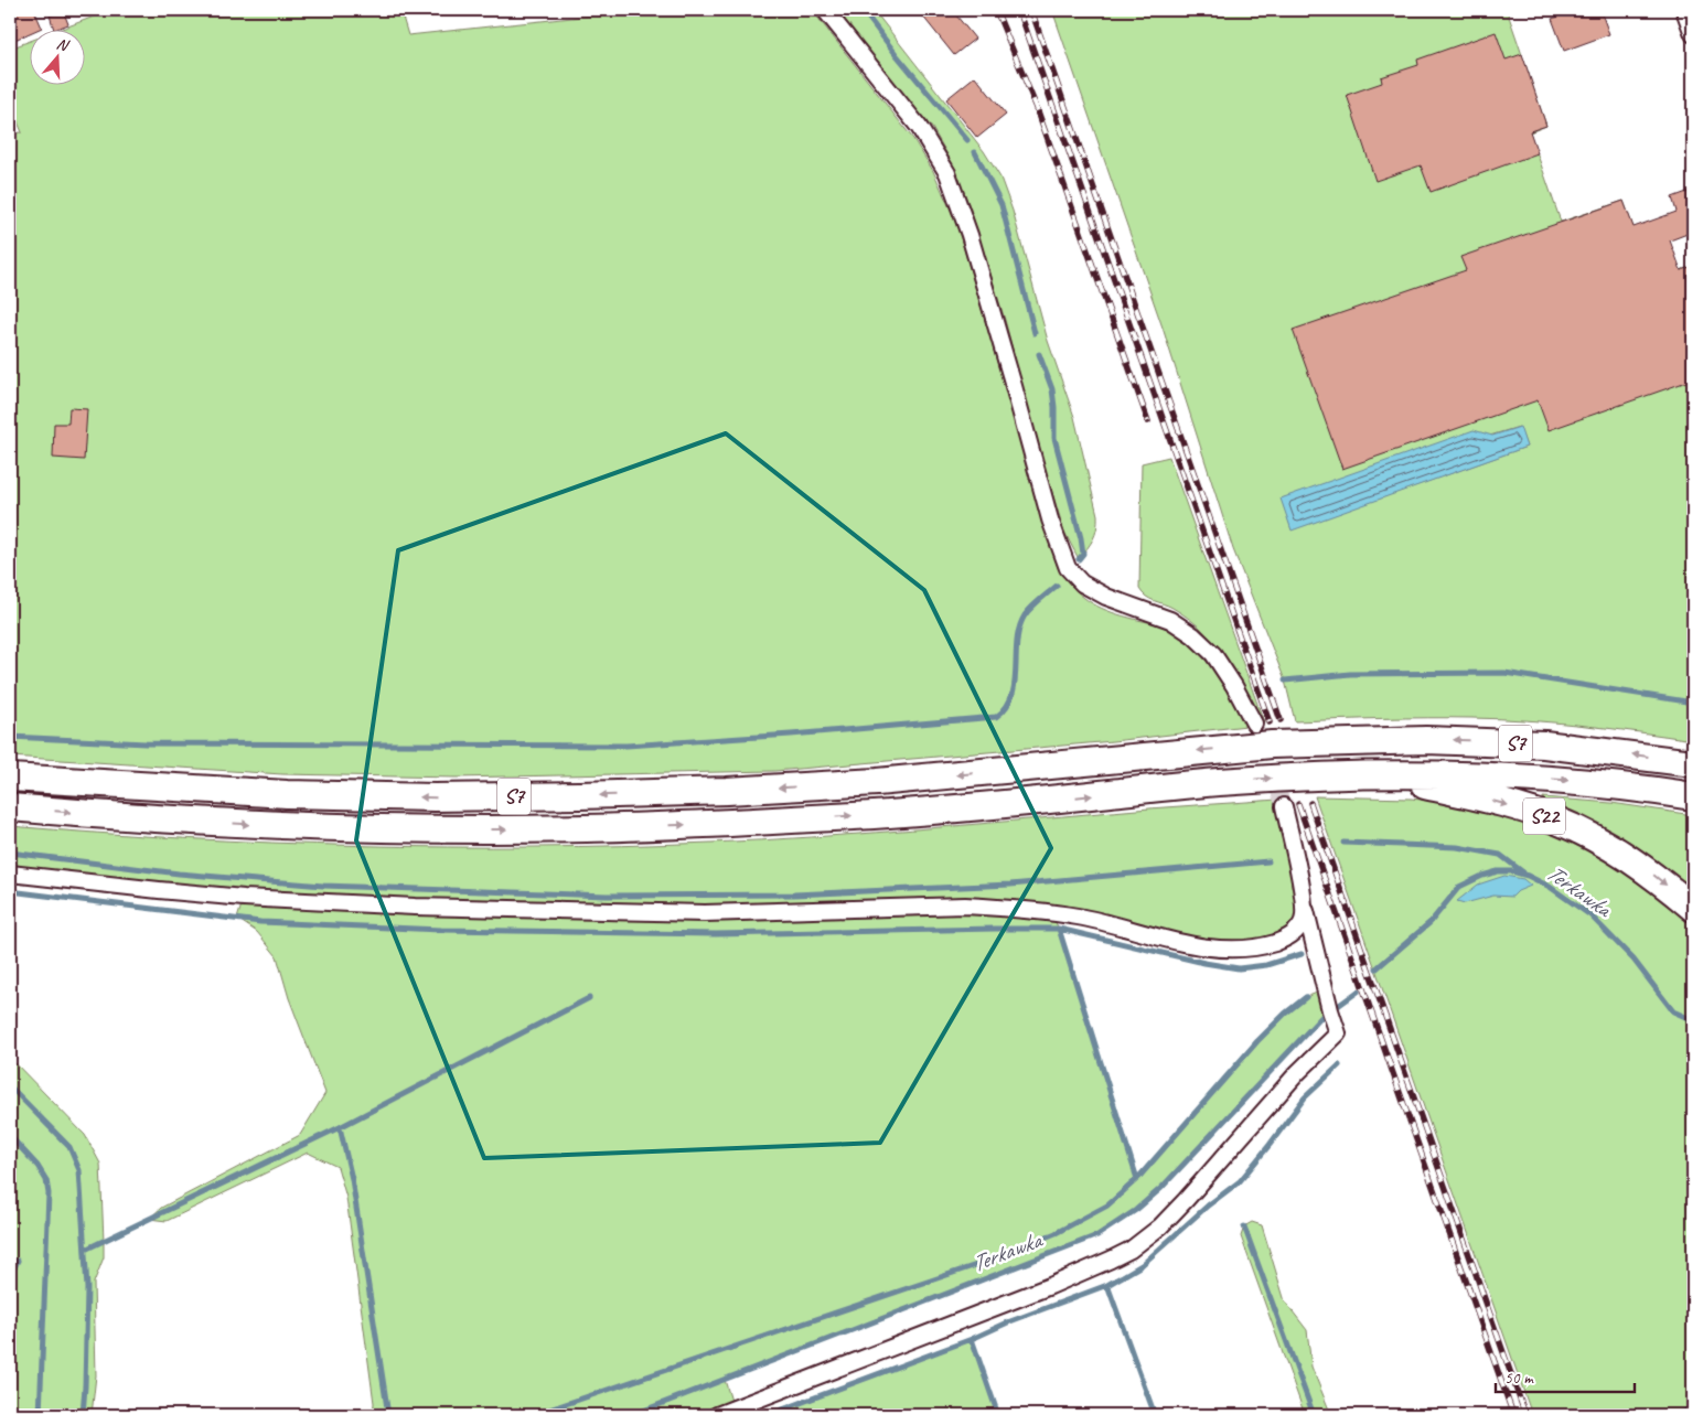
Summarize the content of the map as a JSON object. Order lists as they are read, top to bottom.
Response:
{
  "streets": {
    "highway": ["S7", "S22"]
  },
  "crossings": [
    ["S7", "S22"]
  ],
  "water": ["Terkawka"],
  "scale_bar": "50 m",
  "north": "top"
}
